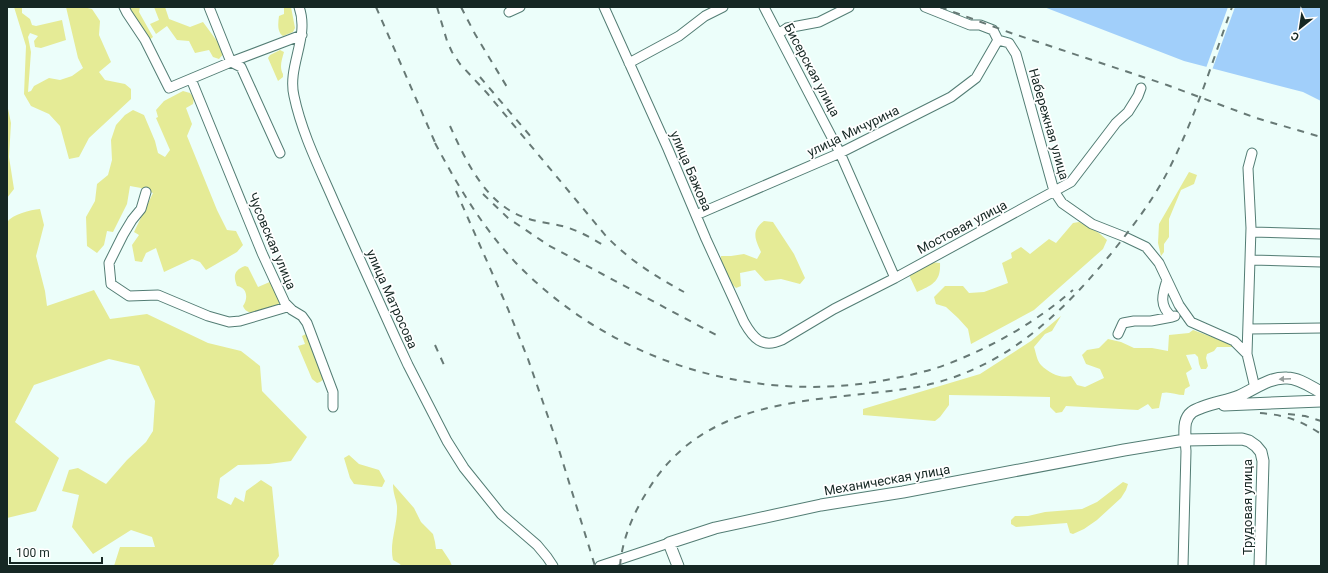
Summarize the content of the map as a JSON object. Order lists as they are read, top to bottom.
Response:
{
  "streets": {
    "main road": ["Механическая улица", "Трудовая улица"],
    "street": [
      "Бисерская улица",
      "Набережная улица",
      "улица Мичурина",
      "улица Бажова",
      "Мостовая улица",
      "Чусовская улица",
      "улица Матросова"
    ]
  },
  "crossings": [
    ["Бисерская улица", "улица Мичурина"],
    ["Бисерская улица", "Мостовая улица"],
    ["Набережная улица", "улица Мичурина"],
    ["Набережная улица", "Мостовая улица"],
    ["улица Мичурина", "улица Бажова"],
    ["улица Бажова", "Мостовая улица"],
    ["Механическая улица", "Трудовая улица"]
  ],
  "scale_bar": "100 m",
  "north": "bottom left"
}
